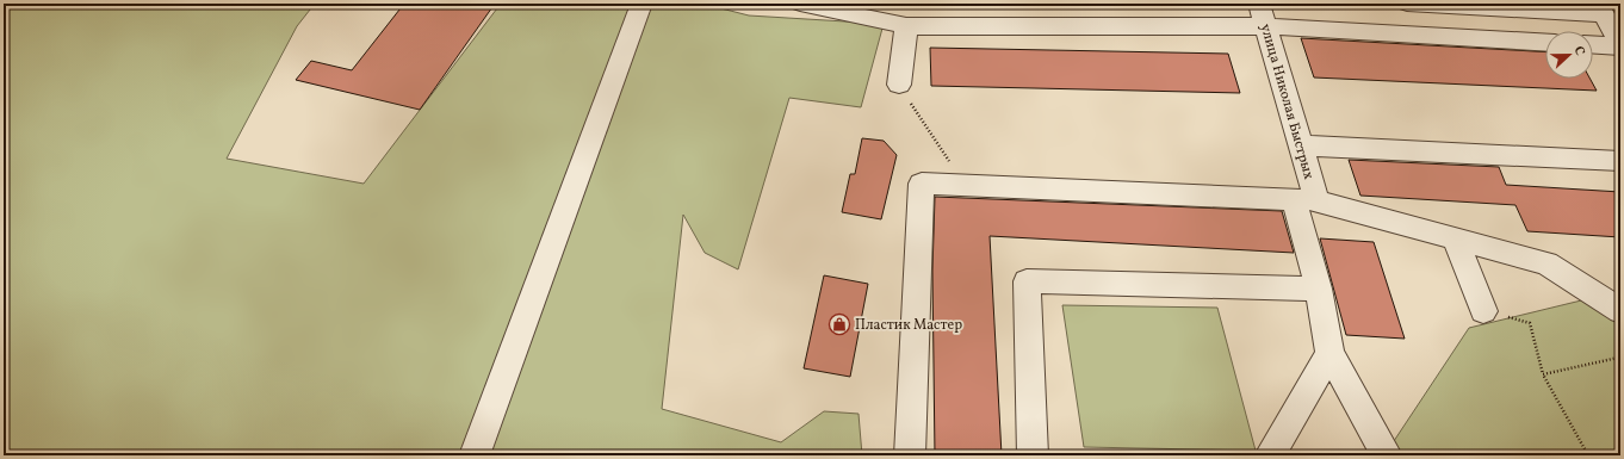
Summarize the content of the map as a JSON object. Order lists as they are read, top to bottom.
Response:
{
  "streets": {
    "street": ["улица Николая Быстрых"]
  },
  "places": {
    "shop": ["Пластик Мастер"]
  },
  "north": "right"
}
